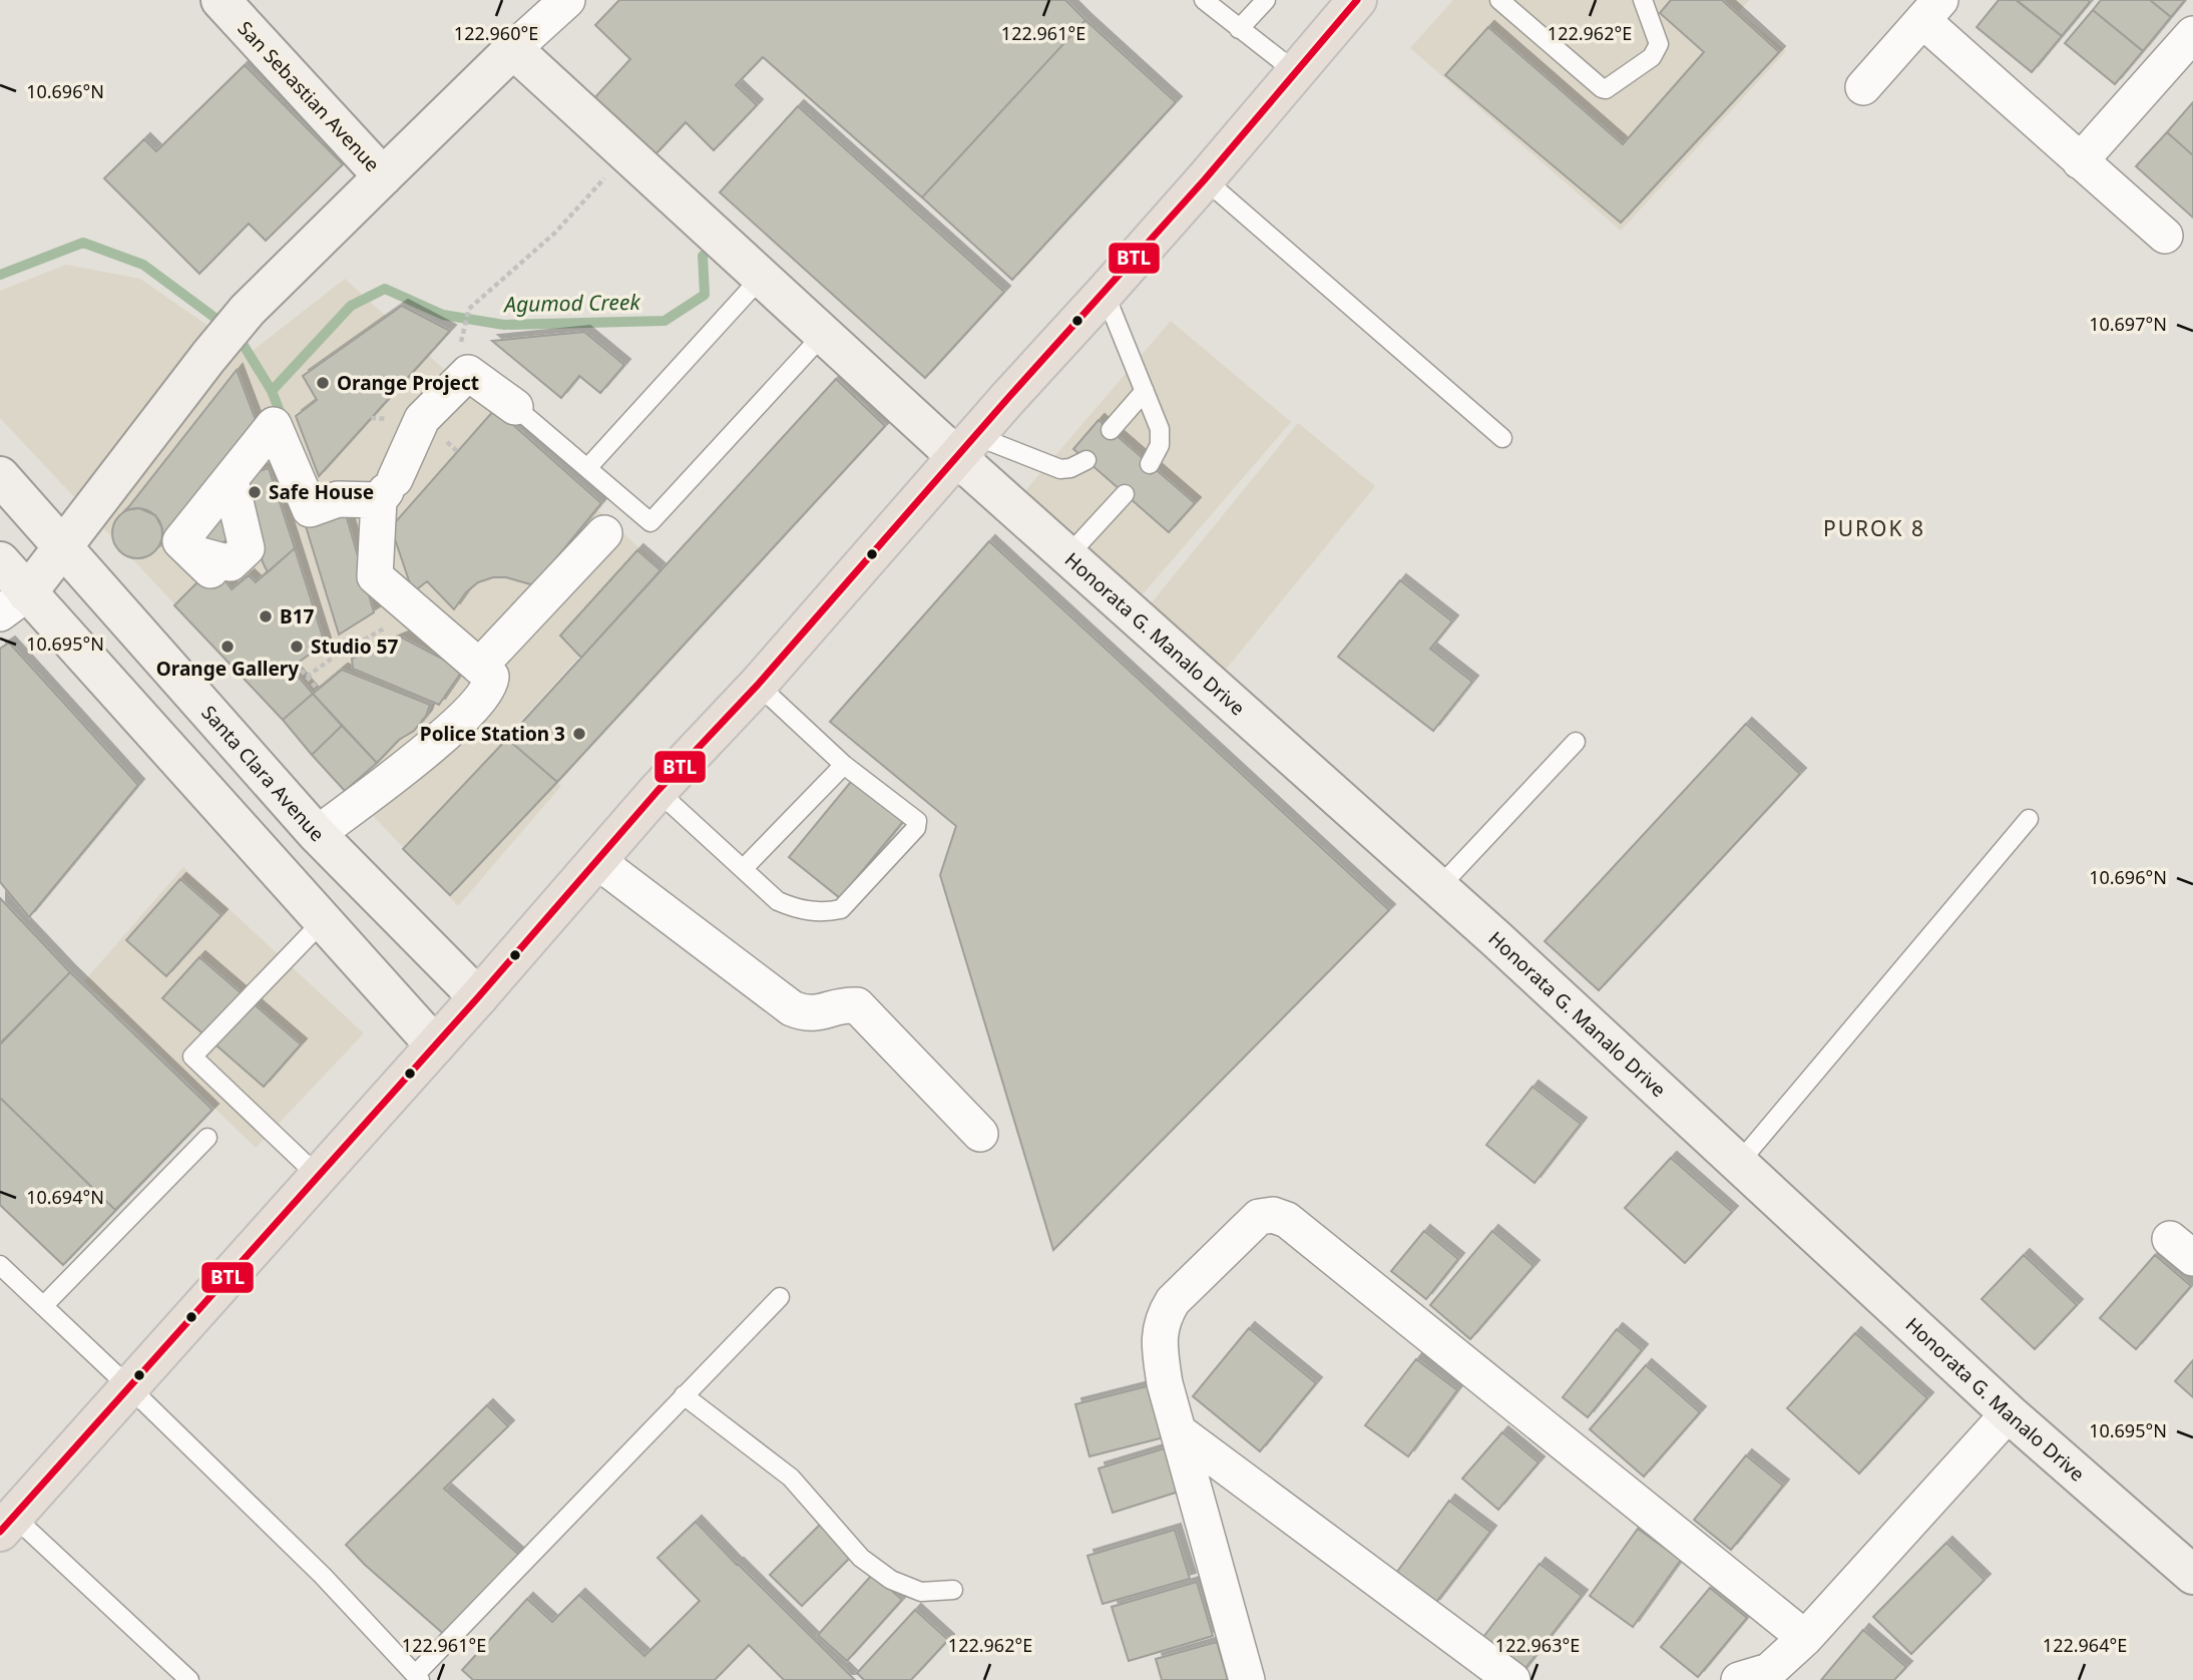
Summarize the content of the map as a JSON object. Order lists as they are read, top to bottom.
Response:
{
  "streets": {
    "street": ["San Sebastian Avenue", "Honorata G. Manalo Drive", "Santa Clara Avenue"]
  },
  "crossings": [
    ["San Sebastian Avenue", "Santa Clara Avenue"]
  ],
  "districts": ["PUROK 8"],
  "water": ["Agumod Creek"],
  "places": [
    "Orange Project",
    "Safe House",
    "B17",
    "Orange Gallery",
    "Studio 57",
    "Police Station 3"
  ],
  "lines": ["transit line BTL"],
  "coordinates": [
    "122.960°E",
    "122.961°E",
    "122.962°E",
    "10.696°N",
    "10.697°N",
    "10.695°N",
    "10.694°N",
    "122.963°E",
    "122.964°E"
  ]
}
